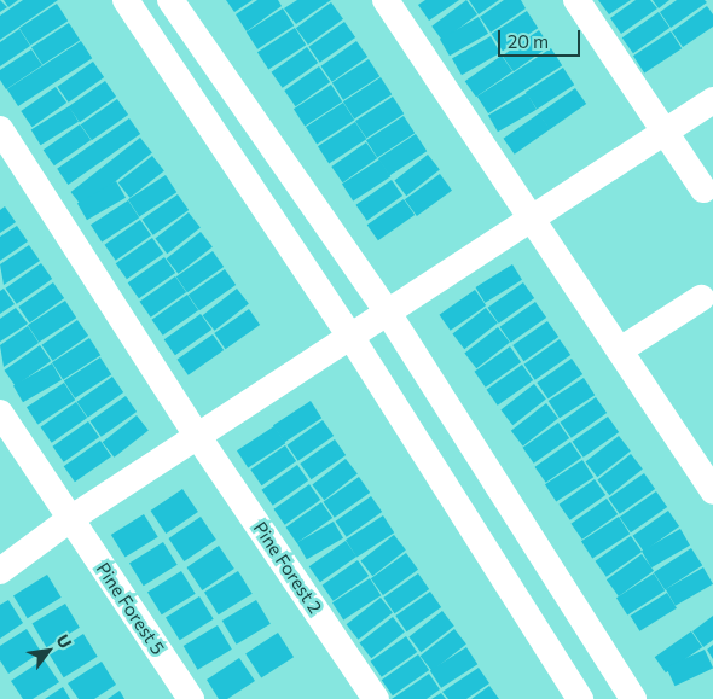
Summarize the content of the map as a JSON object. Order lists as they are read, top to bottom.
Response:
{
  "streets": {
    "street": ["Pine Forest 2", "Pine Forest 5"]
  },
  "scale_bar": "20 m",
  "north": "top right"
}
